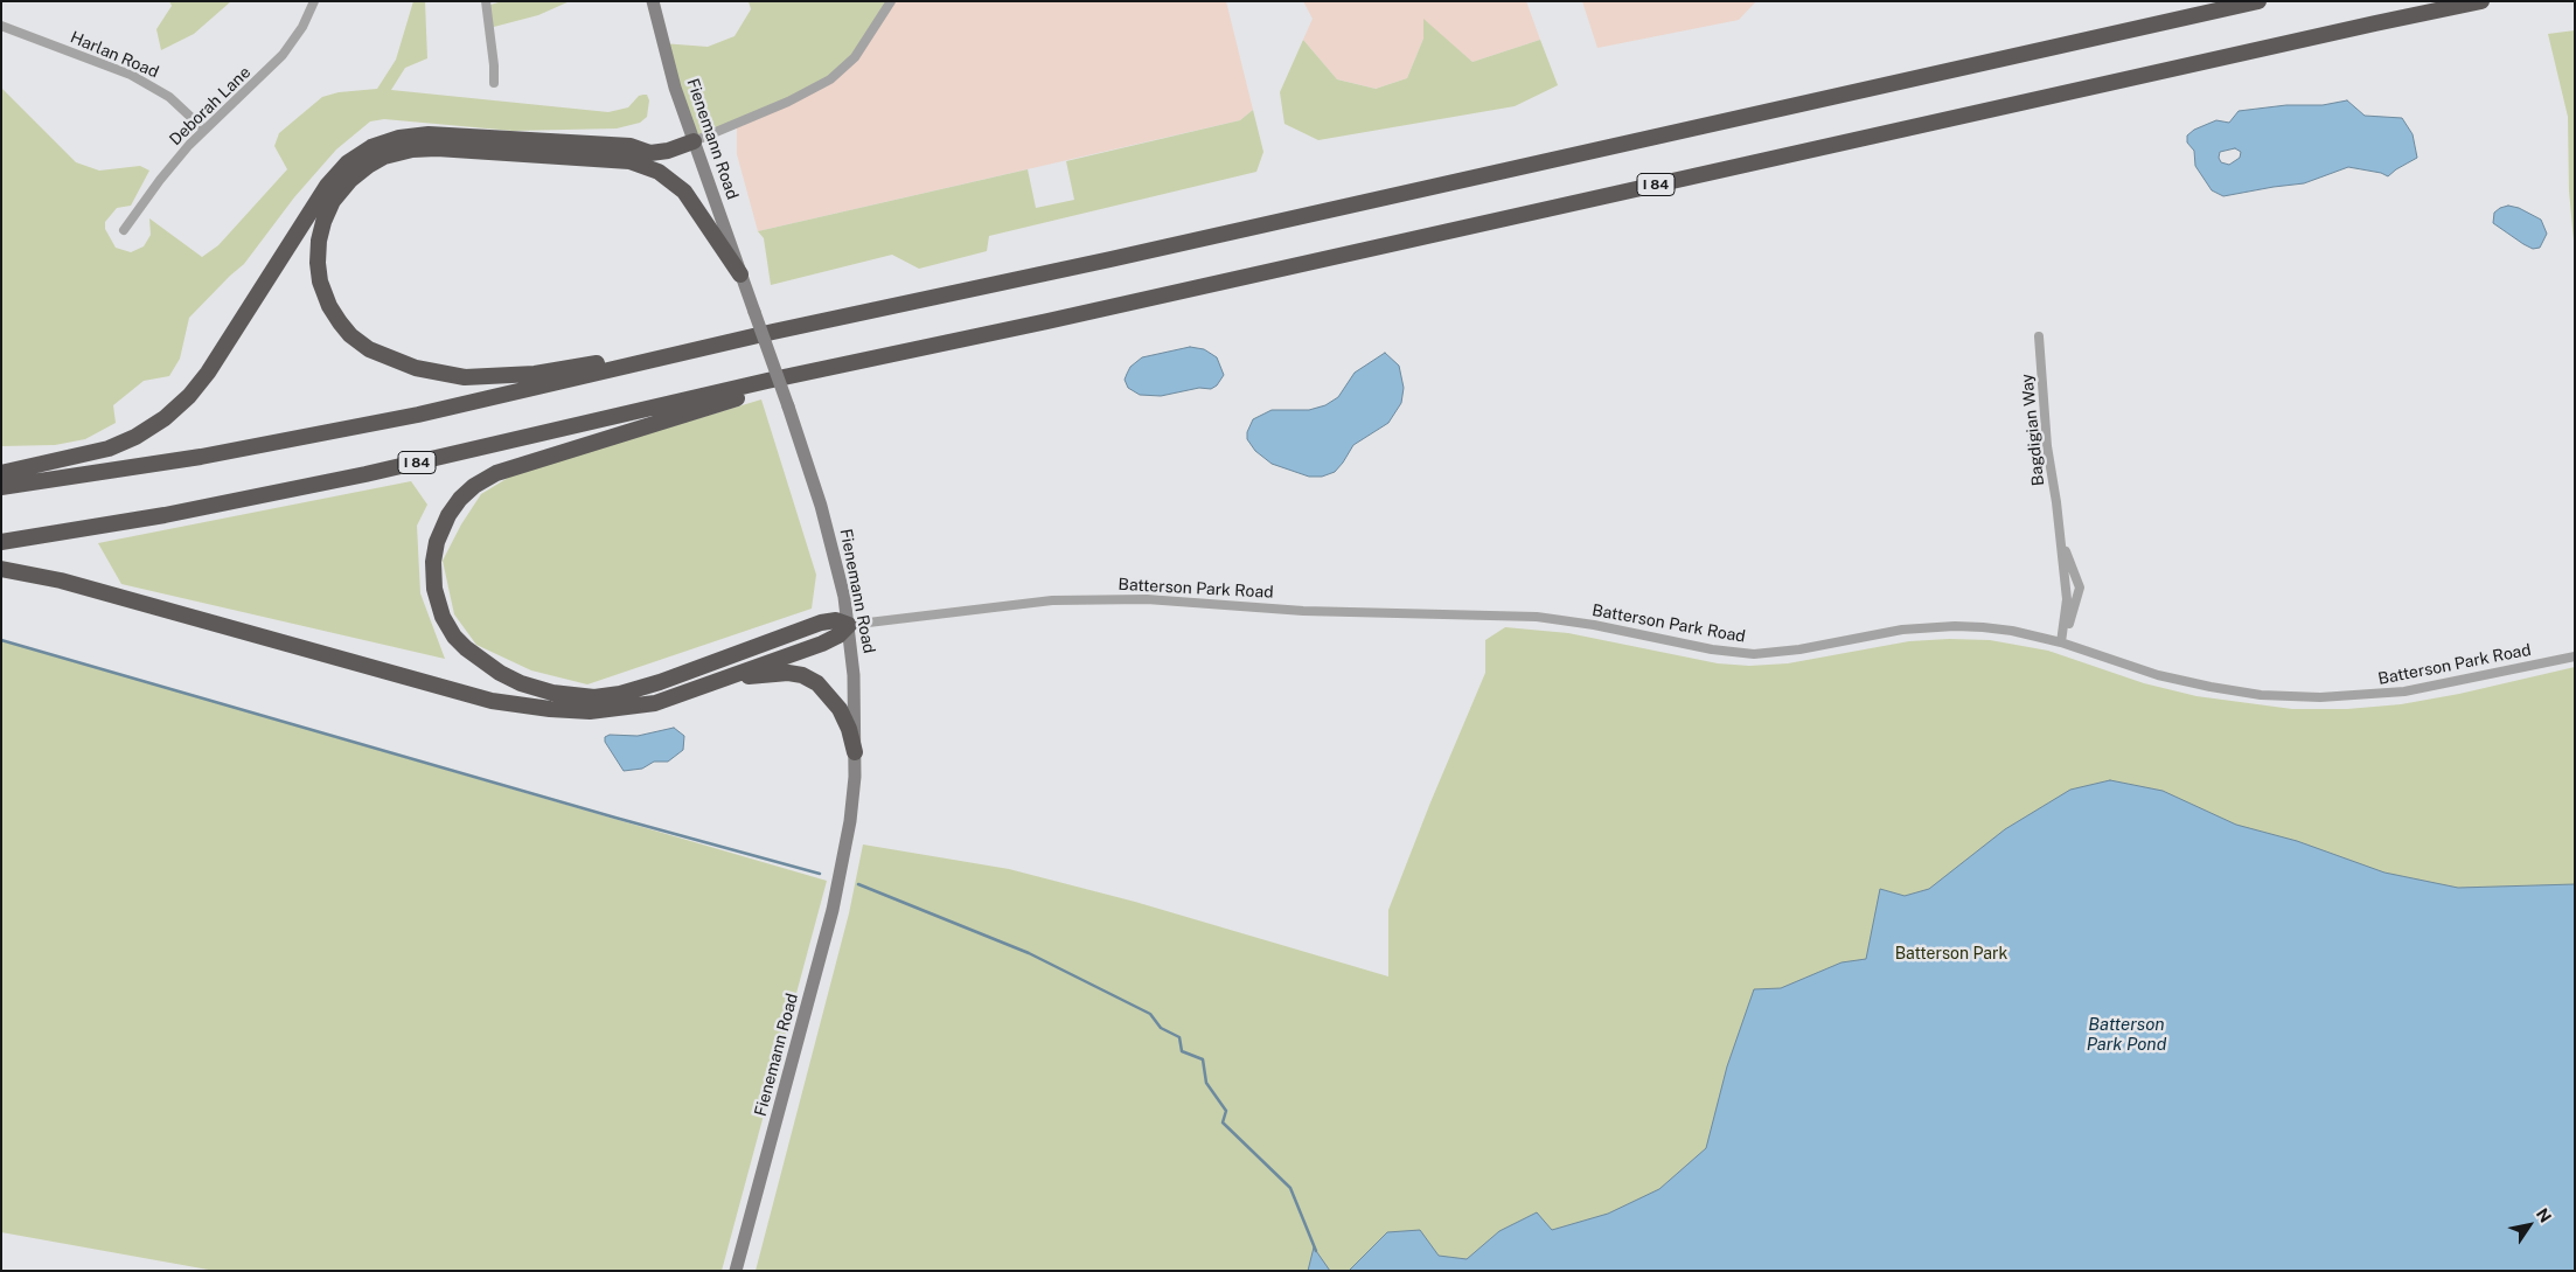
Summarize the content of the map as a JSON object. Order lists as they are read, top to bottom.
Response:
{
  "streets": {
    "highway": ["I 84"],
    "main road": ["Fienemann Road"],
    "street": [
      "Harlan Road",
      "Deborah Lane",
      "Bagdigian Way",
      "Batterson Park Road"
    ]
  },
  "crossings": [
    ["Harlan Road", "Deborah Lane"],
    ["Fienemann Road", "Batterson Park Road"],
    ["Bagdigian Way", "Batterson Park Road"]
  ],
  "water": ["Batterson Park Pond"],
  "parks": ["Batterson Park"],
  "north": "top right"
}
